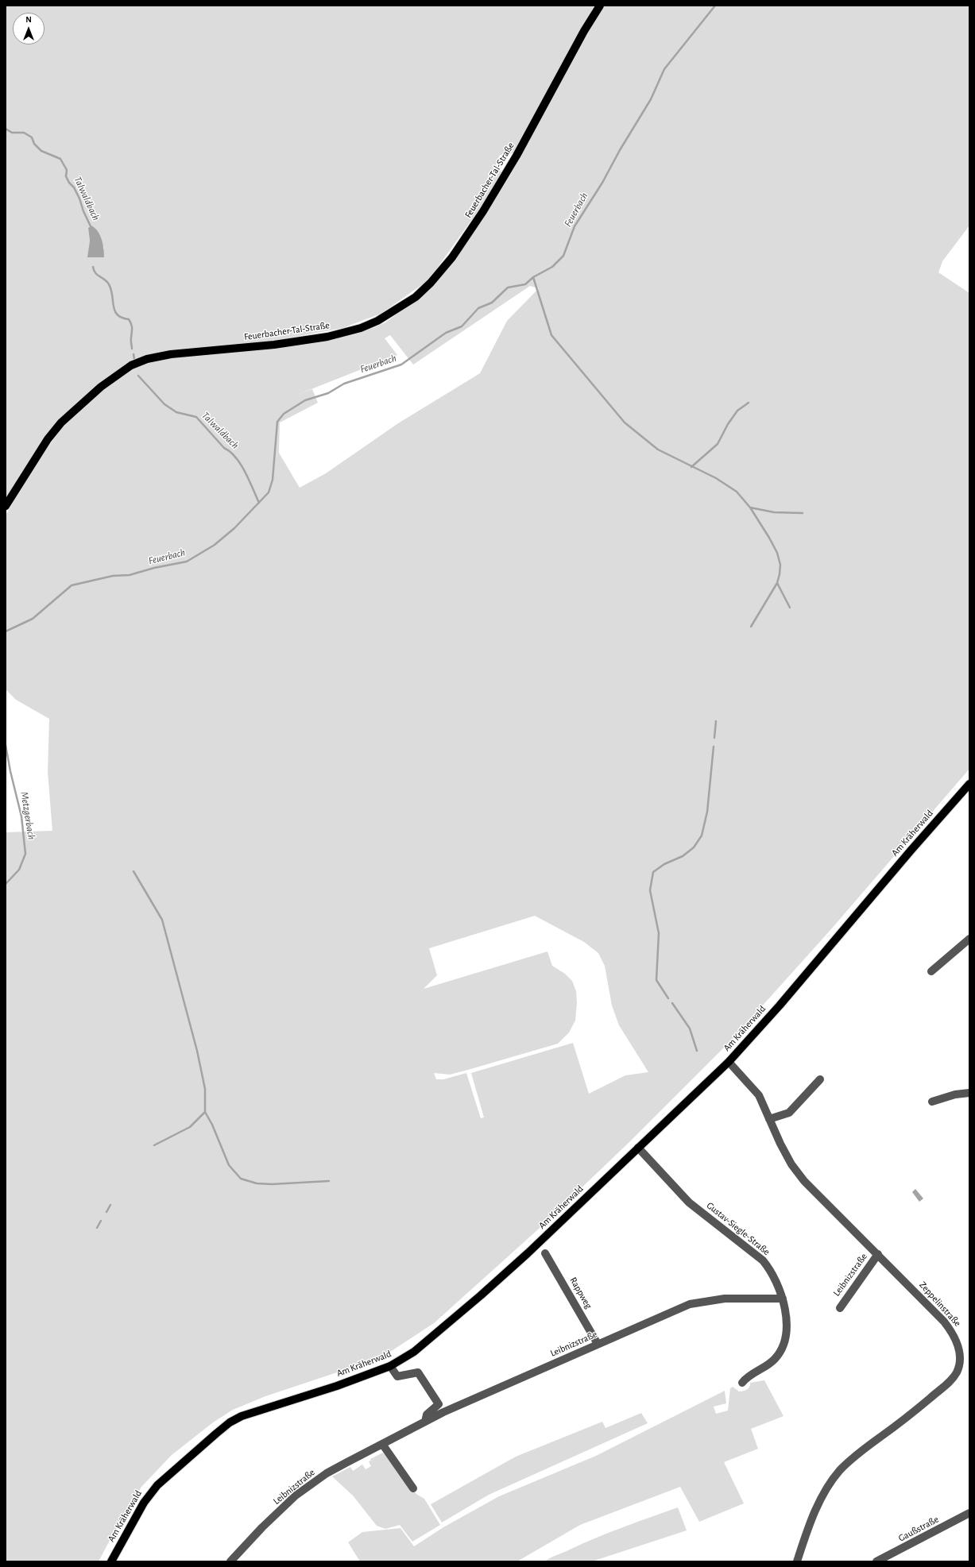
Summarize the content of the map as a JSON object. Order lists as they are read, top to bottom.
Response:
{
  "streets": {
    "main road": ["Feuerbacher-Tal-Straße", "Am Kräherwald"],
    "street": [
      "Gustav-Siegle-Straße",
      "Leibnizstraße",
      "Rappweg",
      "Zeppelinstraße",
      "Gaußstraße"
    ]
  },
  "crossings": [
    ["Am Kräherwald", "Gustav-Siegle-Straße"],
    ["Am Kräherwald", "Zeppelinstraße"],
    ["Gustav-Siegle-Straße", "Leibnizstraße"],
    ["Leibnizstraße", "Rappweg"],
    ["Leibnizstraße", "Zeppelinstraße"]
  ],
  "water": ["Talwaldbach", "Feuerbach", "Metzgerbach"],
  "north": "top"
}
